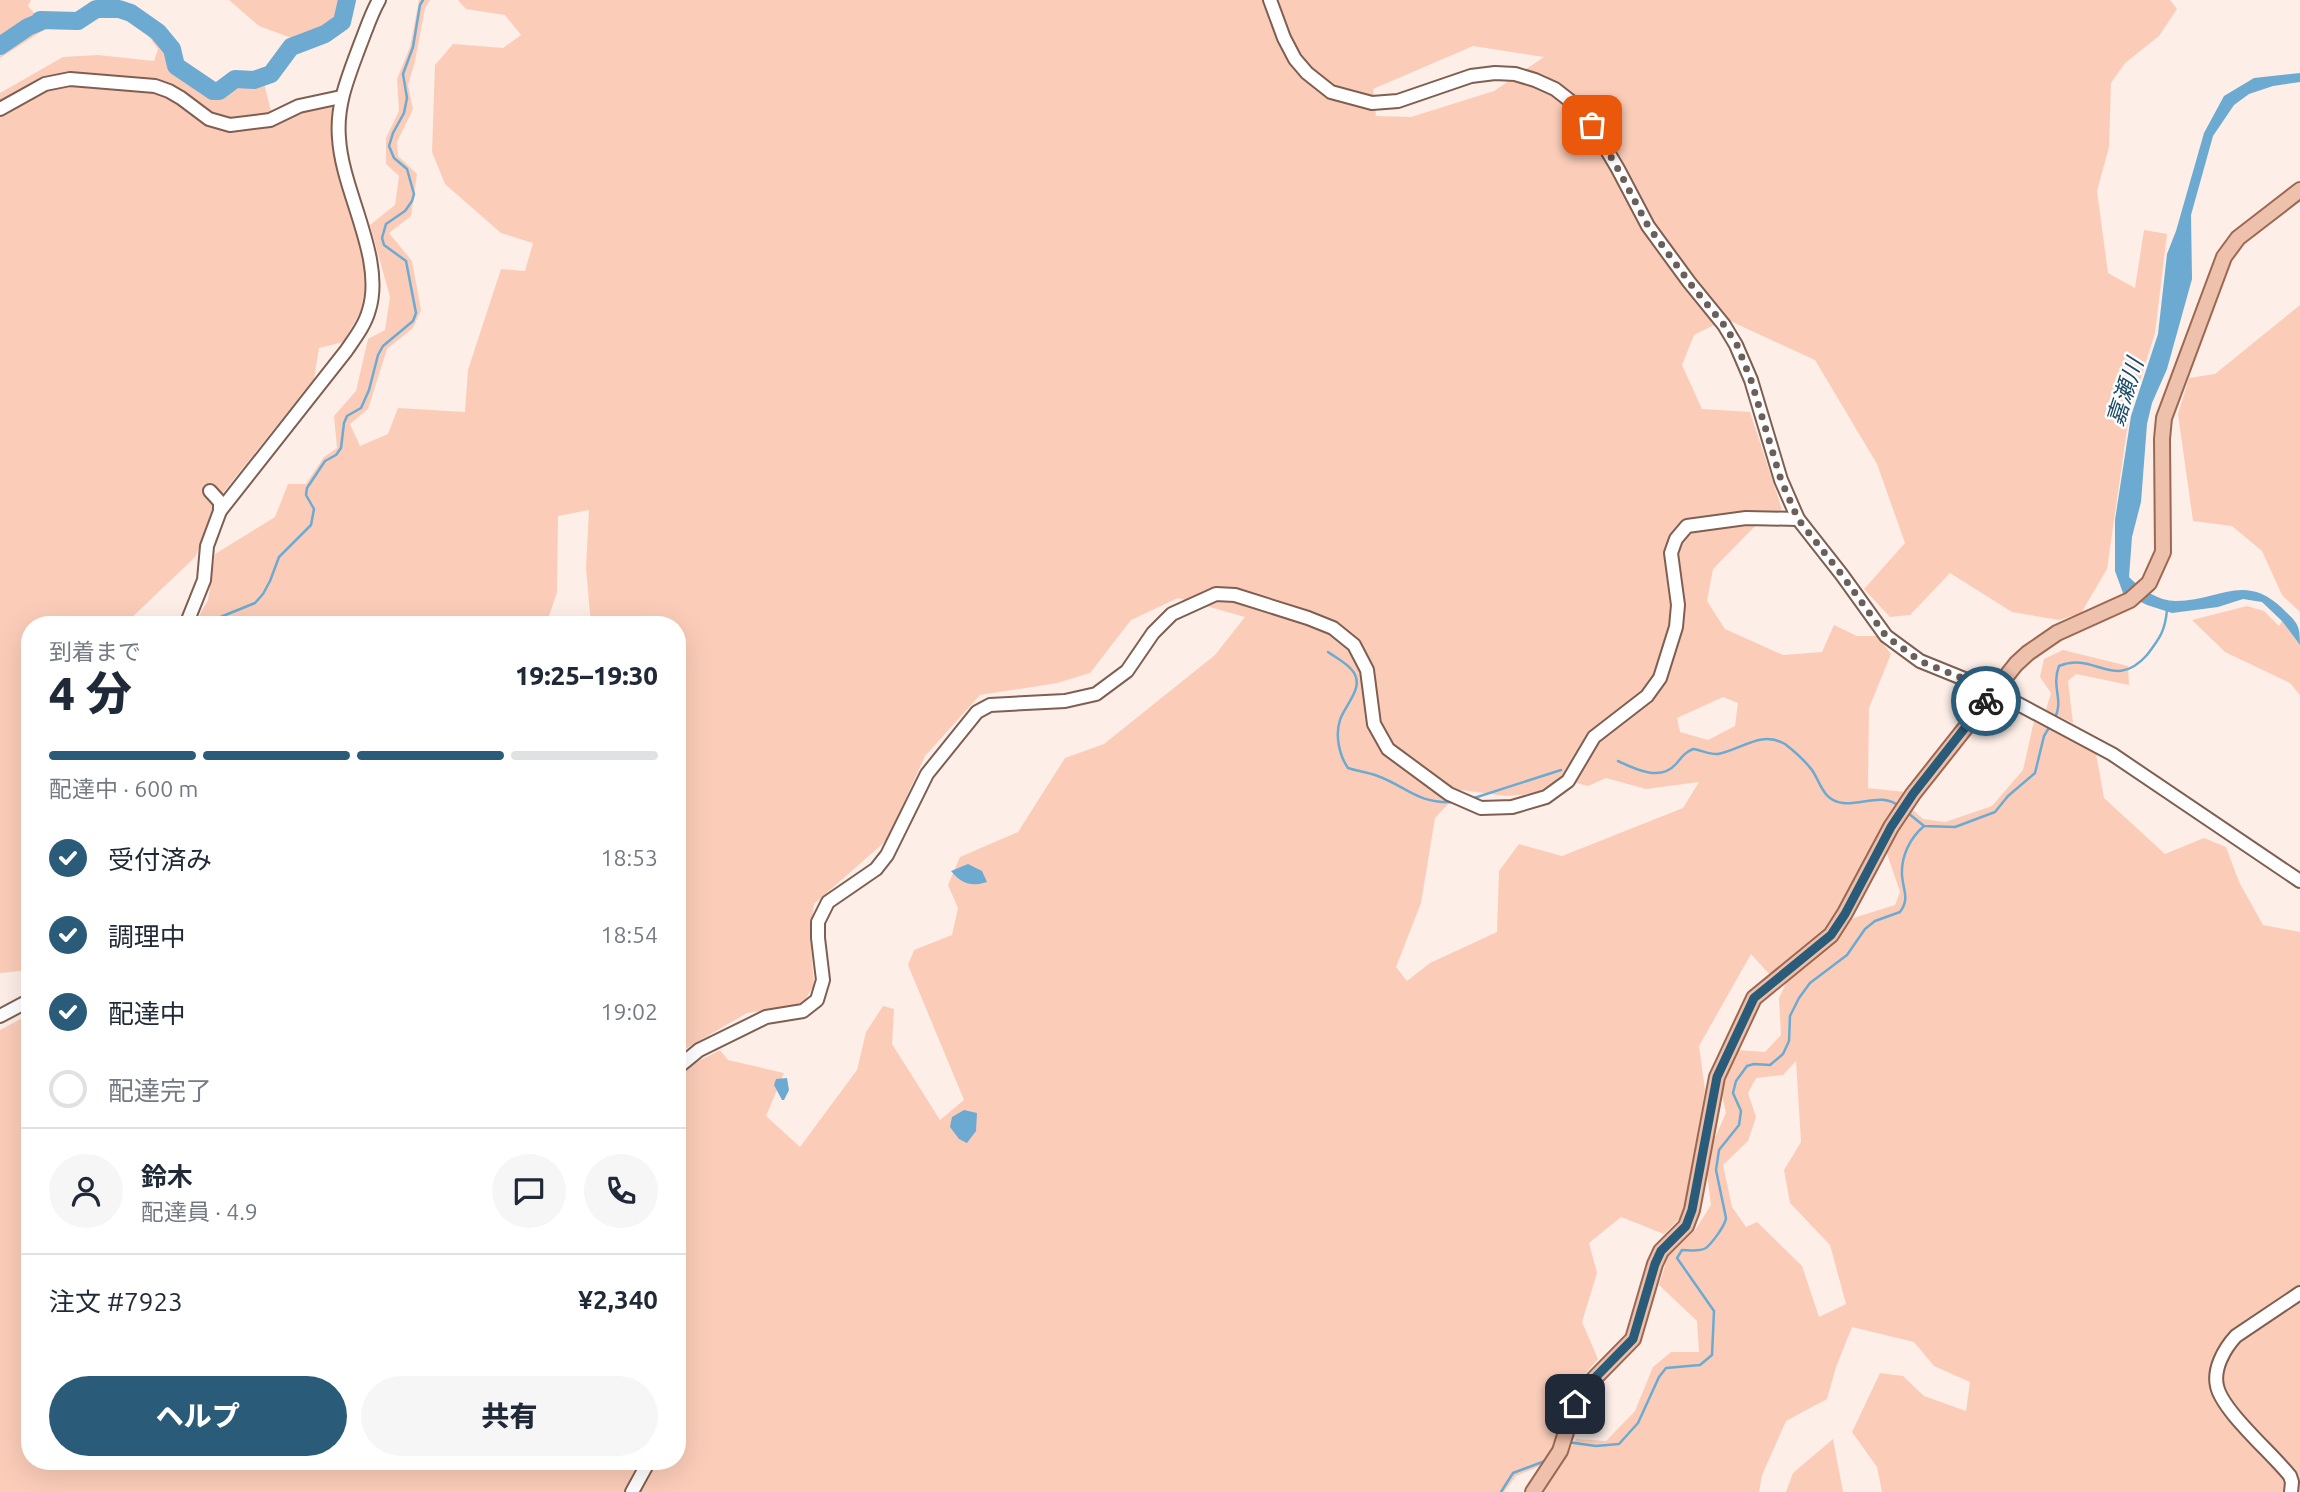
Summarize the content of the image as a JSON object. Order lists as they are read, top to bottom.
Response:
{
  "water": ["嘉瀬川"],
  "page": {
    "heading": ["4 分", "到着まで", "19:25–19:30"],
    "panel": [
      "鈴木",
      "配達員 · 4.9",
      "注文 #7923",
      "¥2,340"
    ],
    "bar": "配達中 · 600 m",
    "list": [
      ["受付済み", "18:53"],
      ["調理中", "18:54"],
      ["配達中", "19:02"],
      "配達完了"
    ],
    "buttons": ["ヘルプ", "共有"]
  }
}
